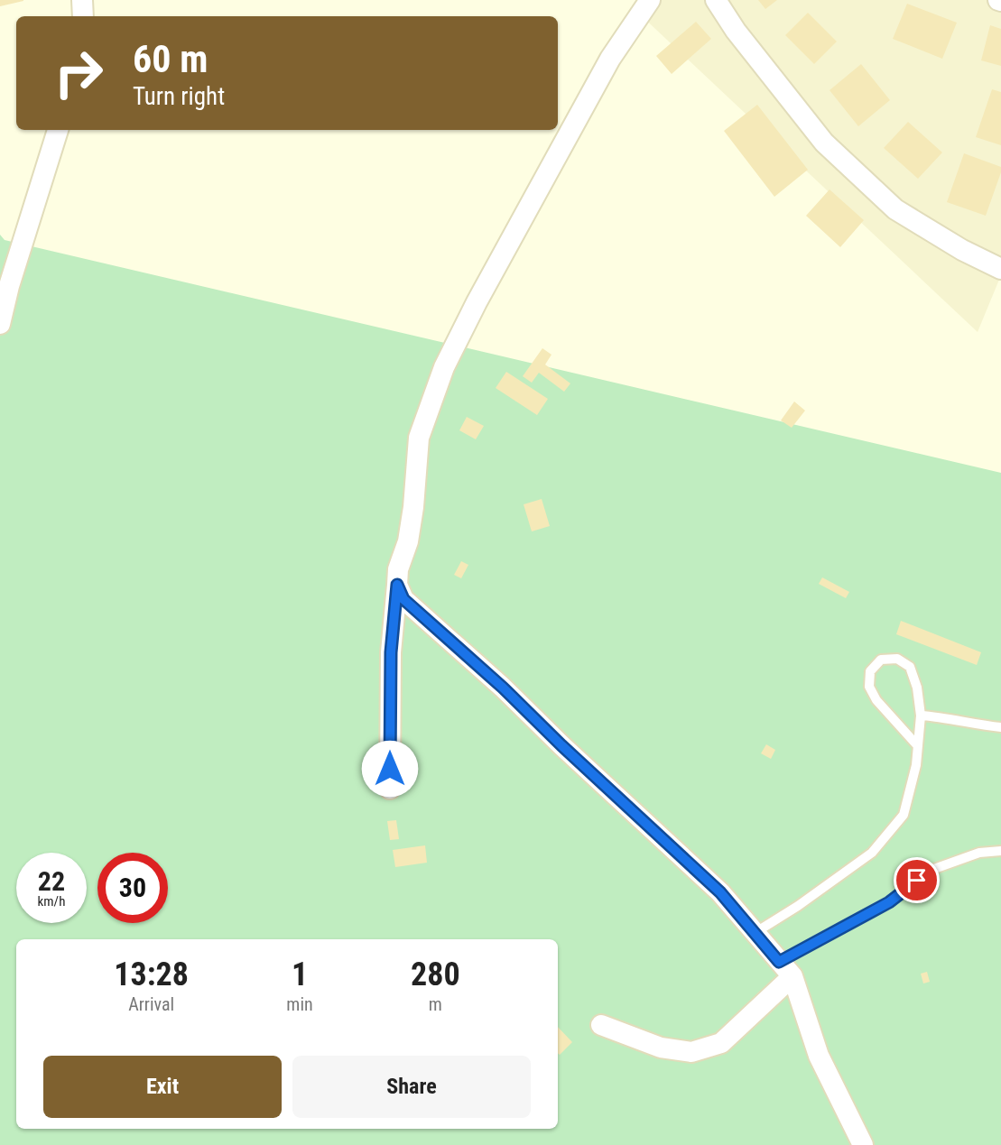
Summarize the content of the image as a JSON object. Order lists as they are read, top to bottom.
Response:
{
  "page": {
    "turn": ["60 m", "Turn right"],
    "speed": "22 km/h",
    "limit": "30",
    "eta": [
      "13:28",
      "Arrival",
      "1",
      "min",
      "280",
      "m"
    ],
    "buttons": ["Exit", "Share"]
  }
}
